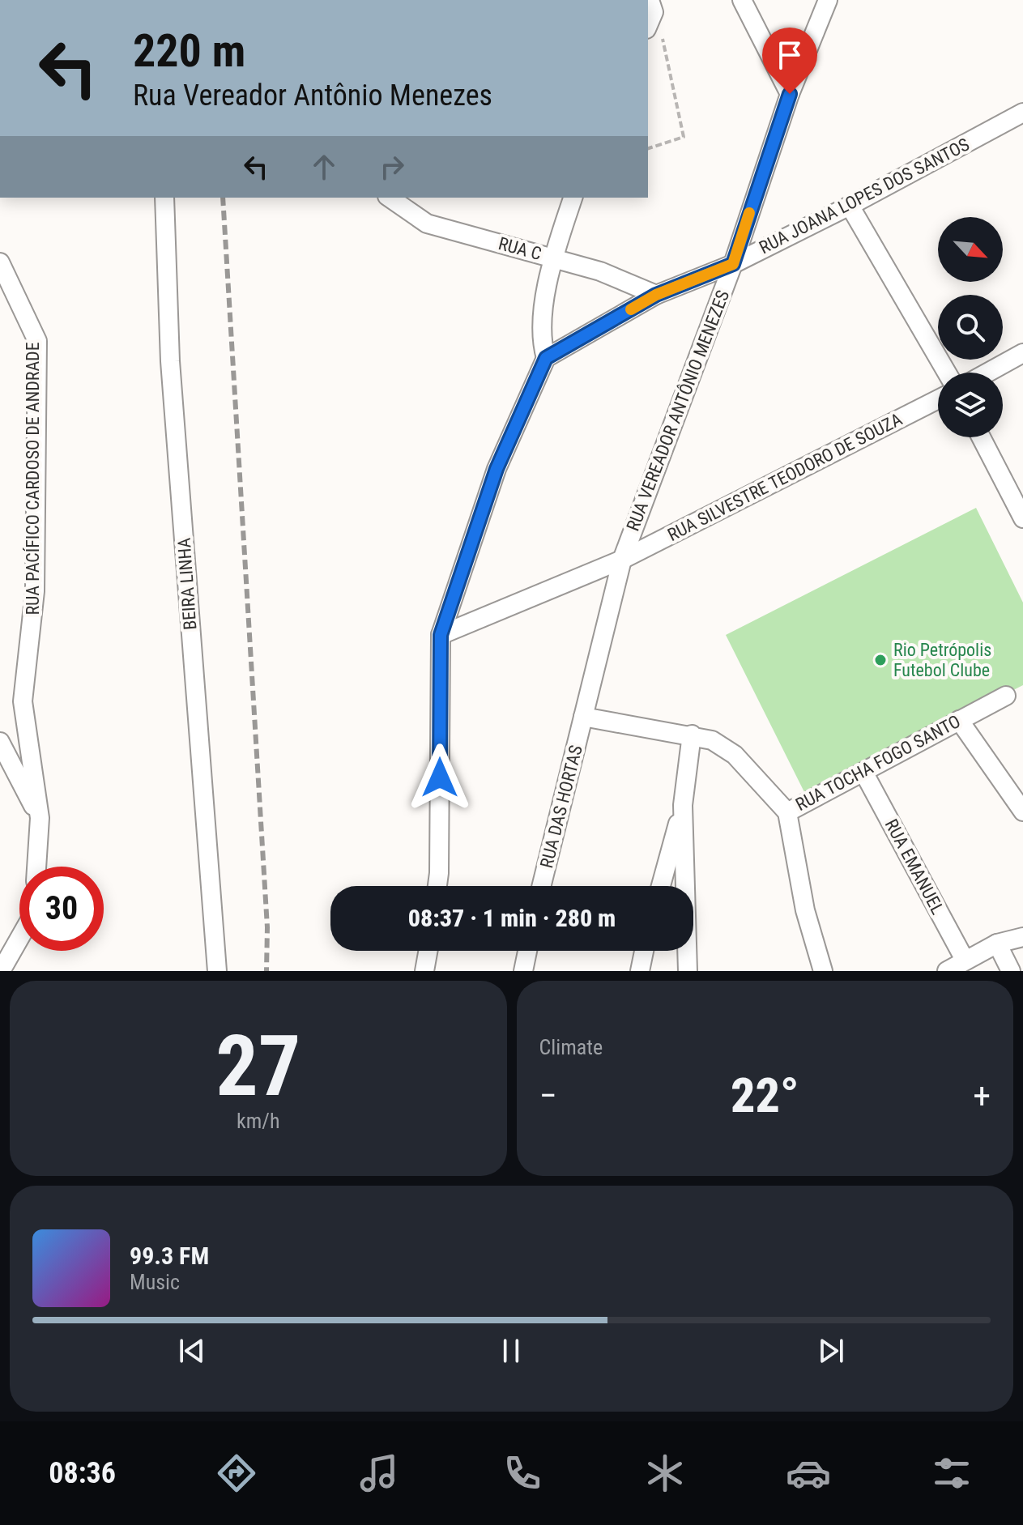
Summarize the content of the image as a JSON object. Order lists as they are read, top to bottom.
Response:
{
  "streets": {
    "street": [
      "RUA JOANA LOPES DOS SANTOS",
      "RUA C",
      "RUA VEREADOR ANTÔNIO MENEZES",
      "RUA SILVESTRE TEODORO DE SOUZA",
      "RUA PACÍFICO CARDOSO DE ANDRADE",
      "BEIRA LINHA",
      "RUA TOCHA FOGO SANTO",
      "RUA DAS HORTAS",
      "RUA EMANUEL"
    ]
  },
  "crossings": [
    ["RUA JOANA LOPES DOS SANTOS", "RUA C"],
    ["RUA JOANA LOPES DOS SANTOS", "RUA VEREADOR ANTÔNIO MENEZES"],
    ["RUA VEREADOR ANTÔNIO MENEZES", "RUA SILVESTRE TEODORO DE SOUZA"],
    ["RUA VEREADOR ANTÔNIO MENEZES", "RUA TOCHA FOGO SANTO"],
    ["RUA VEREADOR ANTÔNIO MENEZES", "RUA DAS HORTAS"],
    ["RUA TOCHA FOGO SANTO", "RUA DAS HORTAS"],
    ["RUA TOCHA FOGO SANTO", "RUA EMANUEL"]
  ],
  "places": ["Rio Petrópolis Futebol Clube"],
  "north": "bottom right",
  "page": {
    "turn": ["220 m", "Rua Vereador Antônio Menezes"],
    "limit": "30",
    "trip": "08:37 · 1 min · 280 m",
    "tile": [
      ["27", "km/h"],
      "Climate"
    ],
    "heat": ["−", "22°", "+"],
    "song": ["99.3 FM", "Music"],
    "tabs": "08:36"
  }
}
